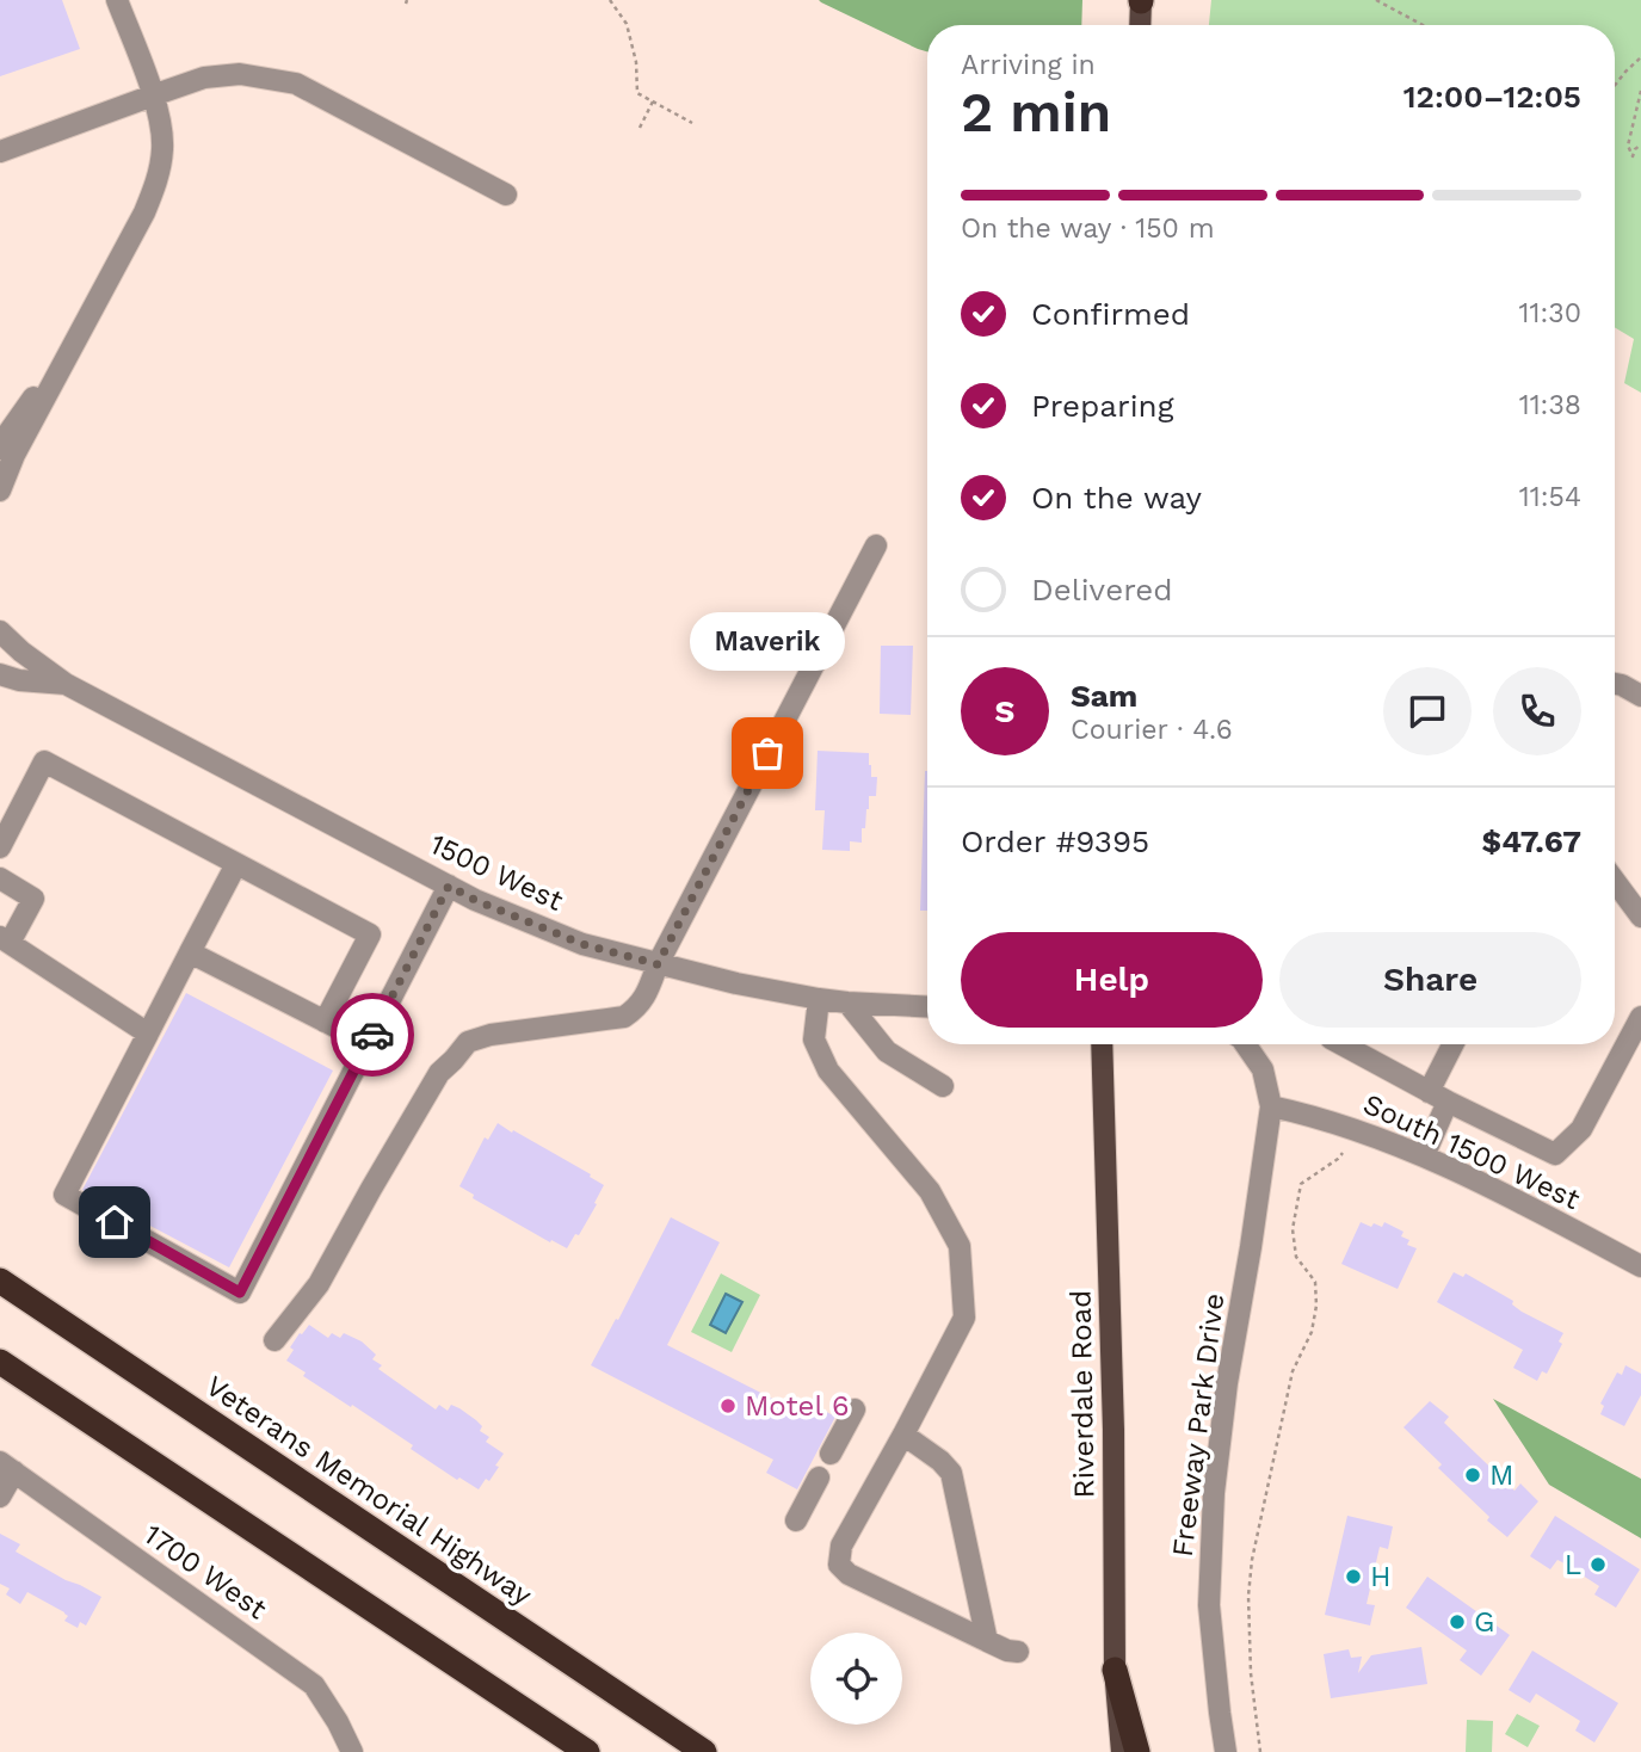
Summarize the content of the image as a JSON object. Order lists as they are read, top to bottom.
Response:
{
  "streets": {
    "highway": ["Veterans Memorial Highway"],
    "main road": ["Riverdale Road"],
    "street": [
      "1500 West",
      "South 1500 West",
      "Freeway Park Drive",
      "1700 West"
    ]
  },
  "crossings": [
    ["South 1500 West", "Freeway Park Drive"]
  ],
  "places": [
    "Maverik",
    "Motel 6",
    "M",
    "L",
    "H",
    "G"
  ],
  "page": {
    "heading": ["2 min", "Arriving in", "12:00–12:05"],
    "panel": [
      "Sam",
      "Courier · 4.6",
      "Order #9395",
      "$47.67"
    ],
    "bar": "On the way · 150 m",
    "list": [
      ["Confirmed", "11:30"],
      ["Preparing", "11:38"],
      ["On the way", "11:54"],
      "Delivered"
    ],
    "bubble": "Maverik",
    "round": "S",
    "buttons": ["Help", "Share"]
  }
}
